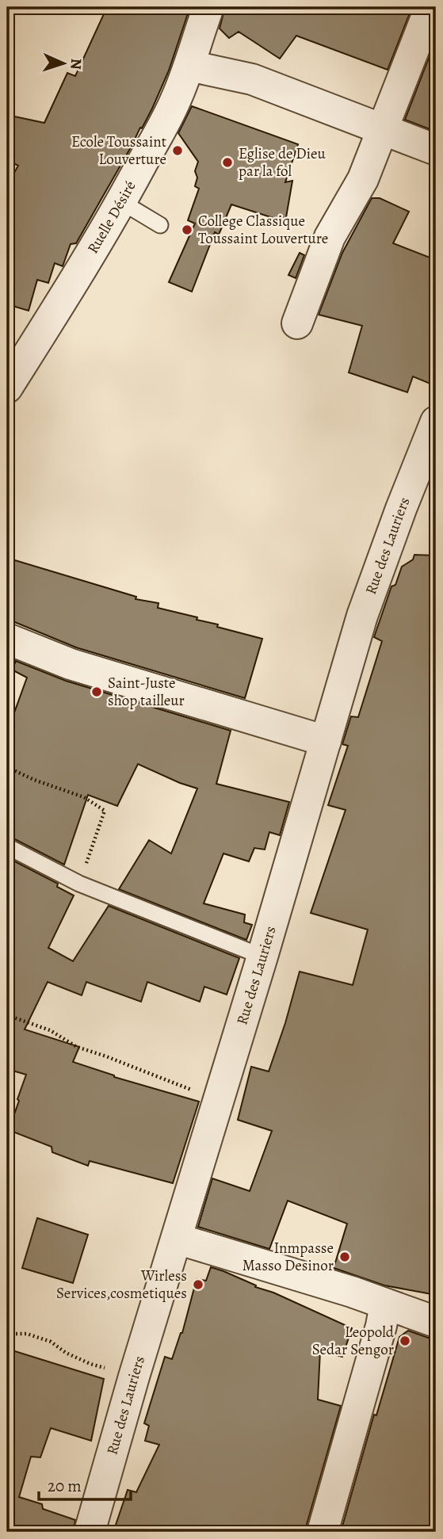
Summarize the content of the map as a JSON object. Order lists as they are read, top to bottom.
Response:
{
  "streets": {
    "street": ["Ruelle Désiré", "Rue des Lauriers"]
  },
  "places": [
    "Ecole Toussaint Louverture",
    "Eglise de Dieu par la fol",
    "College Classique Toussaint Louverture",
    "Saint-Juste shop tailleur",
    "Inmpasse Masso Desinor",
    "Wirless Services,cosmetiques",
    "Leopold Sedar Sengor"
  ],
  "scale_bar": "20 m",
  "north": "right"
}
